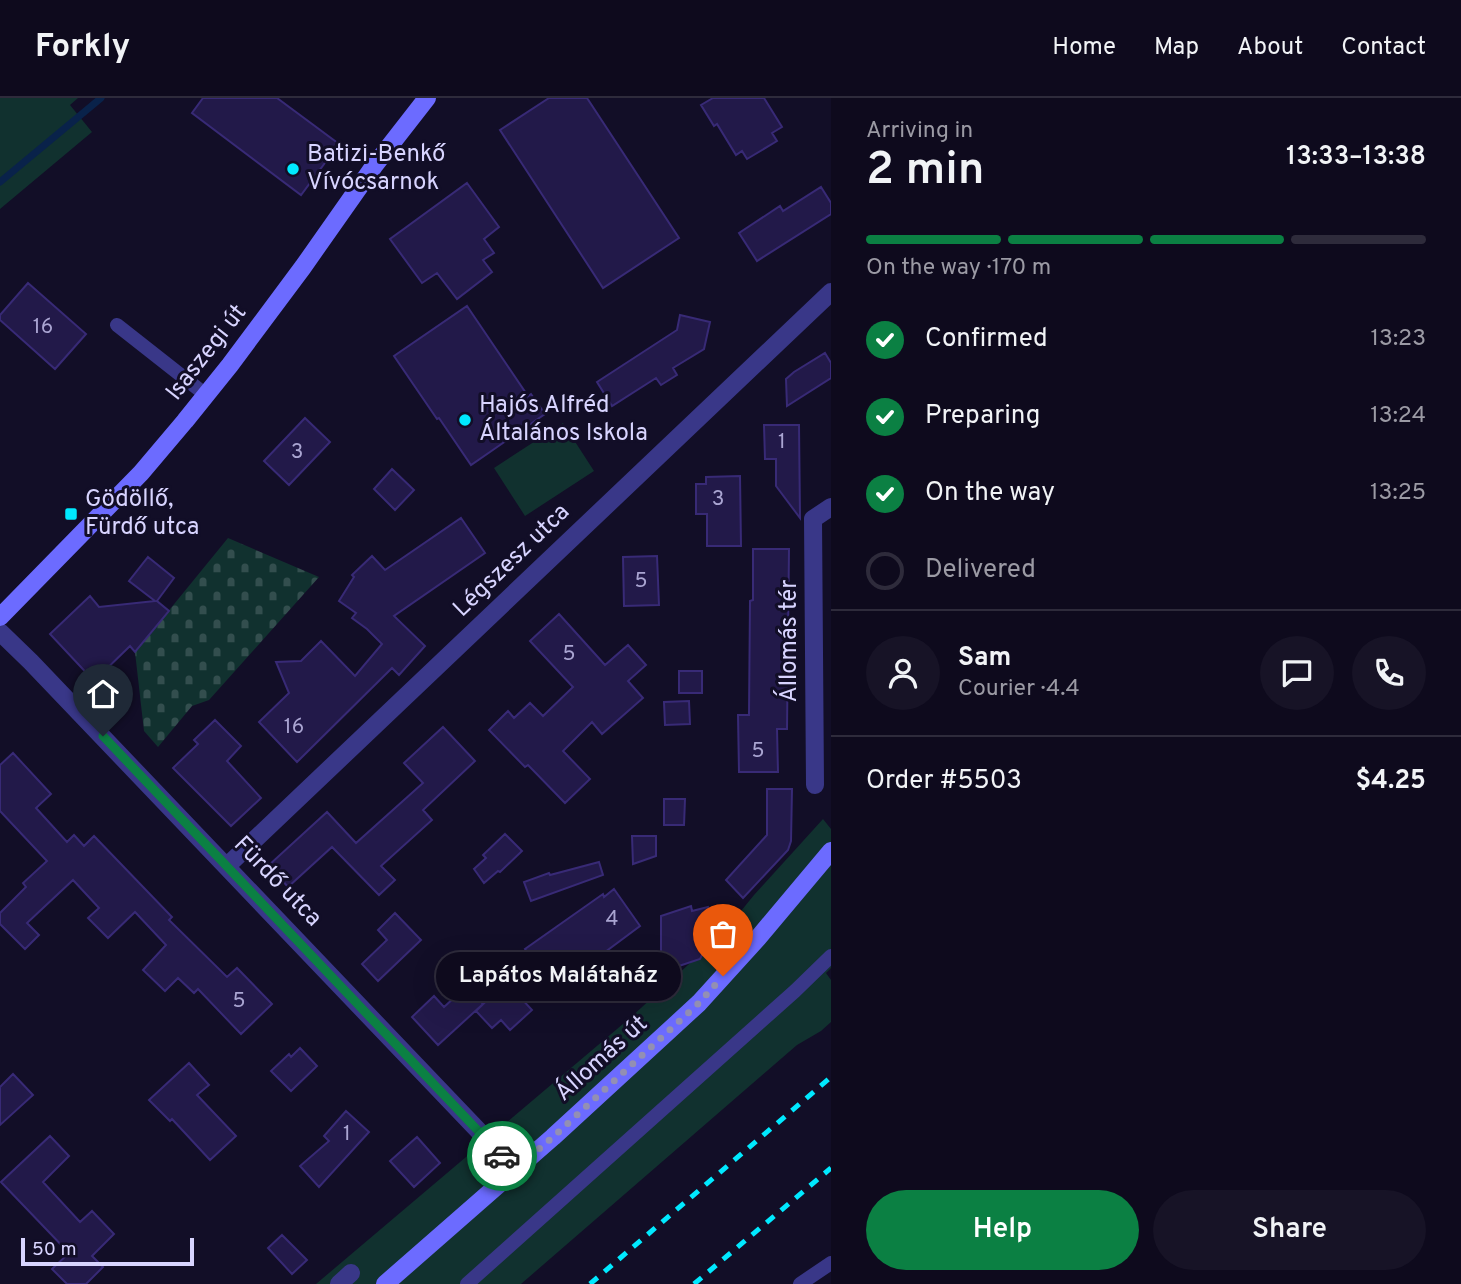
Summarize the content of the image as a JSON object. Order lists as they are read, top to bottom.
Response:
{
  "streets": {
    "main road": ["Isaszegi út", "Állomás út"],
    "street": ["Légszesz utca", "Állomás tér", "Fürdő utca"]
  },
  "crossings": [
    ["Légszesz utca", "Fürdő utca"],
    ["Fürdő utca", "Állomás út"]
  ],
  "places": {
    "other": ["Batizi-Benkő Vívócsarnok", "Hajós Alfréd Általános Iskola", "Lapátos Malátaház"],
    "transit": ["Gödöllő, Fürdő utca"]
  },
  "house_numbers": [
    "16",
    "1",
    "3",
    "3",
    "5",
    "5",
    "16",
    "5",
    "4",
    "5",
    "1"
  ],
  "scale_bar": "50 m",
  "page": {
    "header": "Forkly",
    "nav": [
      "Home",
      "Map",
      "About",
      "Contact"
    ],
    "heading": ["2 min", "Arriving in", "13:33–13:38"],
    "panel": [
      "Sam",
      "Courier · 4.4",
      "Order #5503",
      "$4.25"
    ],
    "bar": "On the way · 170 m",
    "list": [
      ["Confirmed", "13:23"],
      ["Preparing", "13:24"],
      ["On the way", "13:25"],
      "Delivered"
    ],
    "bubble": "Lapátos Malátaház",
    "buttons": ["Help", "Share"],
    "scale": "50 m"
  }
}
